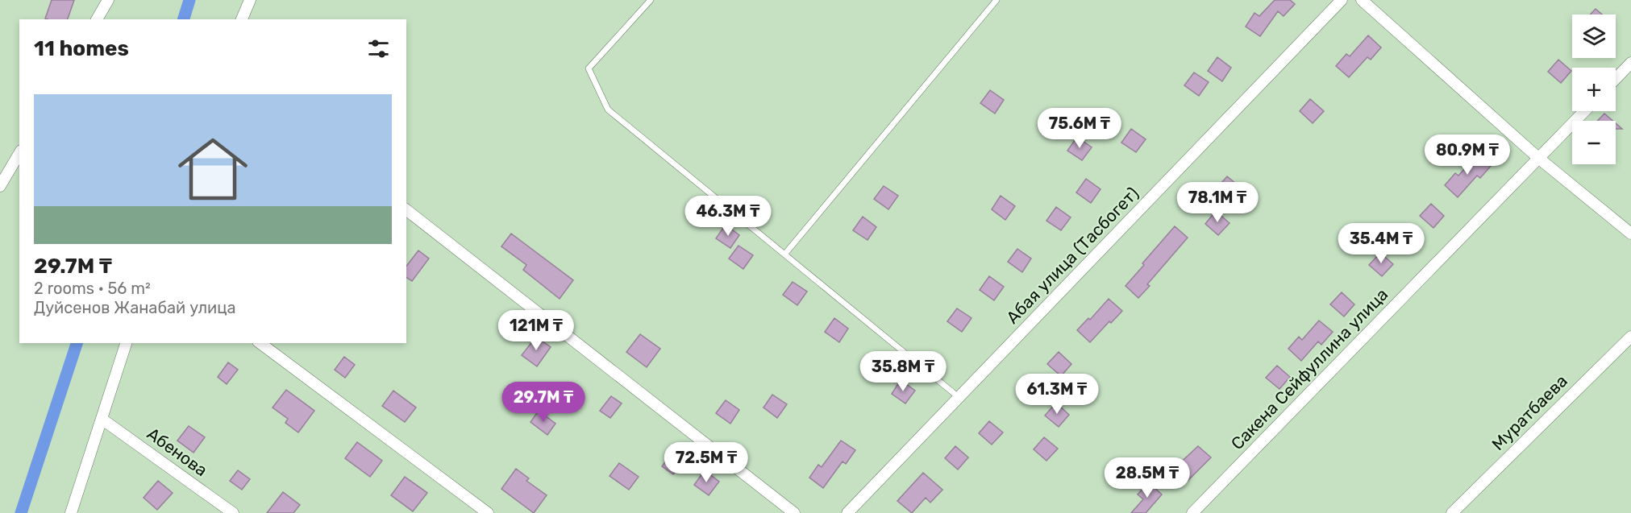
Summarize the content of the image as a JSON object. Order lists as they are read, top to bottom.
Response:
{
  "streets": {
    "street": [
      "Абая улица (Тасбогет)",
      "Сакена Сейфуллина улица",
      "Муратбаева",
      "Абенова"
    ]
  },
  "page": {
    "map_buttons": ["+", "−"],
    "heading": "11 homes",
    "list": [
      {
        "name": "29.7M ₸",
        "note": "2 rooms · 56 m² · Дуйсенов Жанабай улица"
      }
    ],
    "price": [
      "75.6M ₸",
      "80.9M ₸",
      "78.1M ₸",
      "46.3M ₸",
      "35.4M ₸",
      "121M ₸",
      "35.8M ₸",
      "61.3M ₸",
      "29.7M ₸",
      "72.5M ₸",
      "28.5M ₸"
    ]
  }
}
